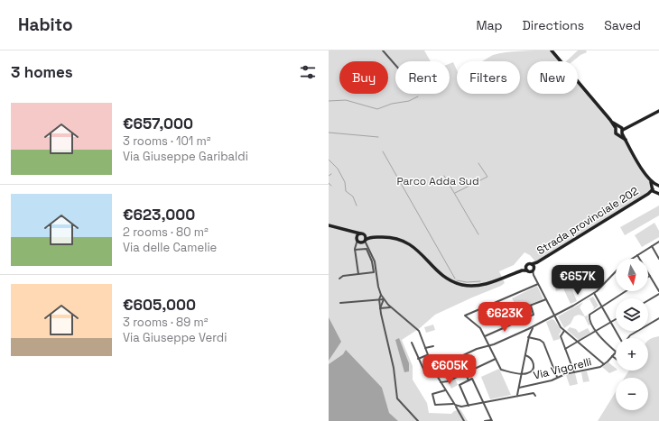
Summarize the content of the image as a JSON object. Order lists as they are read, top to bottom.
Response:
{
  "streets": {
    "street": ["Strada provinciale 202", "Via Vigorelli"]
  },
  "parks": ["Parco Adda Sud"],
  "north": "bottom",
  "page": {
    "header": "Habito",
    "nav": ["Map", "Directions", "Saved"],
    "heading": "3 homes",
    "chip": [
      "Buy",
      "Rent",
      "Filters",
      "New"
    ],
    "list": [
      {
        "name": "€657,000",
        "note": "3 rooms · 101 m² · Via Giuseppe Garibaldi"
      },
      {
        "name": "€623,000",
        "note": "2 rooms · 80 m² · Via delle Camelie"
      },
      {
        "name": "€605,000",
        "note": "3 rooms · 89 m² · Via Giuseppe Verdi"
      }
    ],
    "map_buttons": ["+", "−"],
    "price": ["€657K", "€623K", "€605K"]
  }
}
